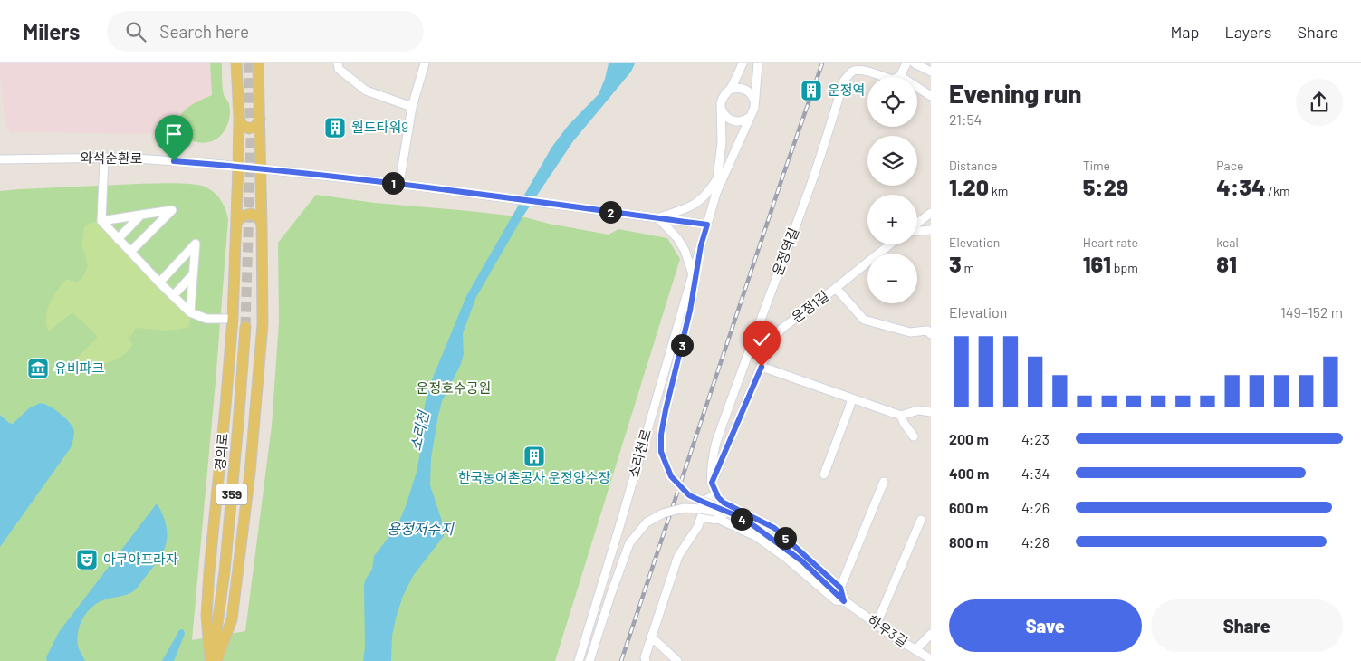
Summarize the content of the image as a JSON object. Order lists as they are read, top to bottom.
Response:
{
  "streets": {
    "main road": ["경의로", "359"],
    "street": [
      "와석순환로",
      "운정역길",
      "운정1길",
      "소리천로",
      "하우3길"
    ]
  },
  "crossings": [
    ["와석순환로", "소리천로"],
    ["운정역길", "운정1길"],
    ["운정1길", "하우3길"]
  ],
  "water": ["소리천", "용정저수지"],
  "parks": ["운정호수공원"],
  "places": {
    "building": ["운정역", "월드타워9", "한국농어촌공사 운정양수장"],
    "museum": ["유비파크"],
    "theatre": ["아쿠아프라자"]
  },
  "page": {
    "header": "Milers",
    "search": "Search here",
    "nav": ["Map", "Layers", "Share"],
    "heading": ["Evening run", "21:54"],
    "map_buttons": ["+", "−"],
    "stats": [
      ["Distance", "1.20 km"],
      ["Time", "5:29"],
      ["Pace", "4:34 /km"],
      ["Elevation", "3 m"],
      ["Heart rate", "161 bpm"],
      ["kcal", "81"]
    ],
    "pins": [
      "1",
      "2",
      "3",
      "4",
      "5"
    ],
    "chart": ["Elevation", "149–152 m"],
    "list": [
      {
        "name": "200 m",
        "note": "4:23"
      },
      {
        "name": "400 m",
        "note": "4:34"
      },
      {
        "name": "600 m",
        "note": "4:26"
      },
      {
        "name": "800 m",
        "note": "4:28"
      }
    ],
    "buttons": ["Save", "Share"]
  }
}
